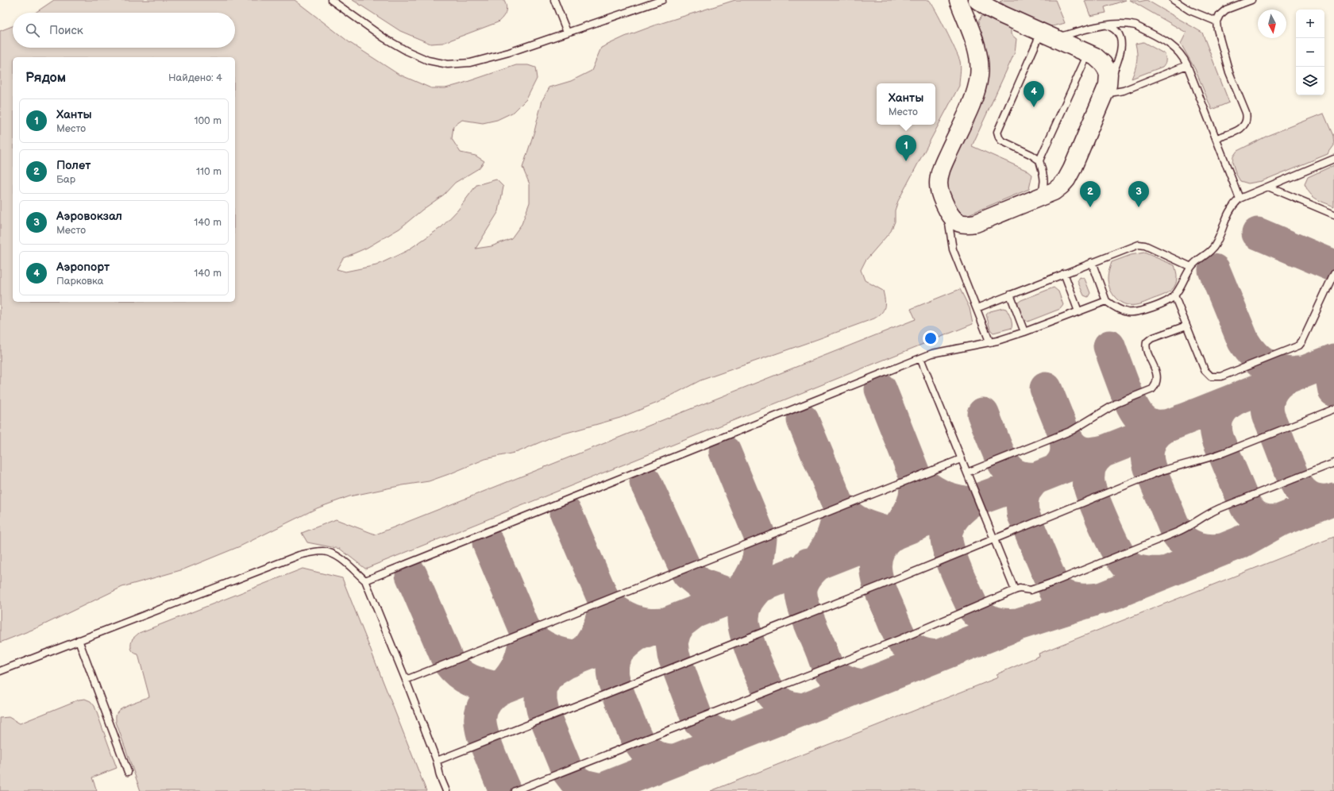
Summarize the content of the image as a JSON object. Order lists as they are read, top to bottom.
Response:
{
  "north": "bottom",
  "page": {
    "map_buttons": ["+", "−"],
    "search": "Поиск",
    "heading": ["Рядом", "Найдено: 4"],
    "pins": [
      "4",
      "1",
      "2",
      "3"
    ],
    "popup": ["Ханты", "Место"],
    "list": [
      {
        "mark": "1",
        "name": "Ханты",
        "note": "Место",
        "value": "100 m"
      },
      {
        "mark": "2",
        "name": "Полет",
        "note": "Бар",
        "value": "110 m"
      },
      {
        "mark": "3",
        "name": "Аэровокзал",
        "note": "Место",
        "value": "140 m"
      },
      {
        "mark": "4",
        "name": "Аэропорт",
        "note": "Парковка",
        "value": "140 m"
      }
    ]
  }
}
